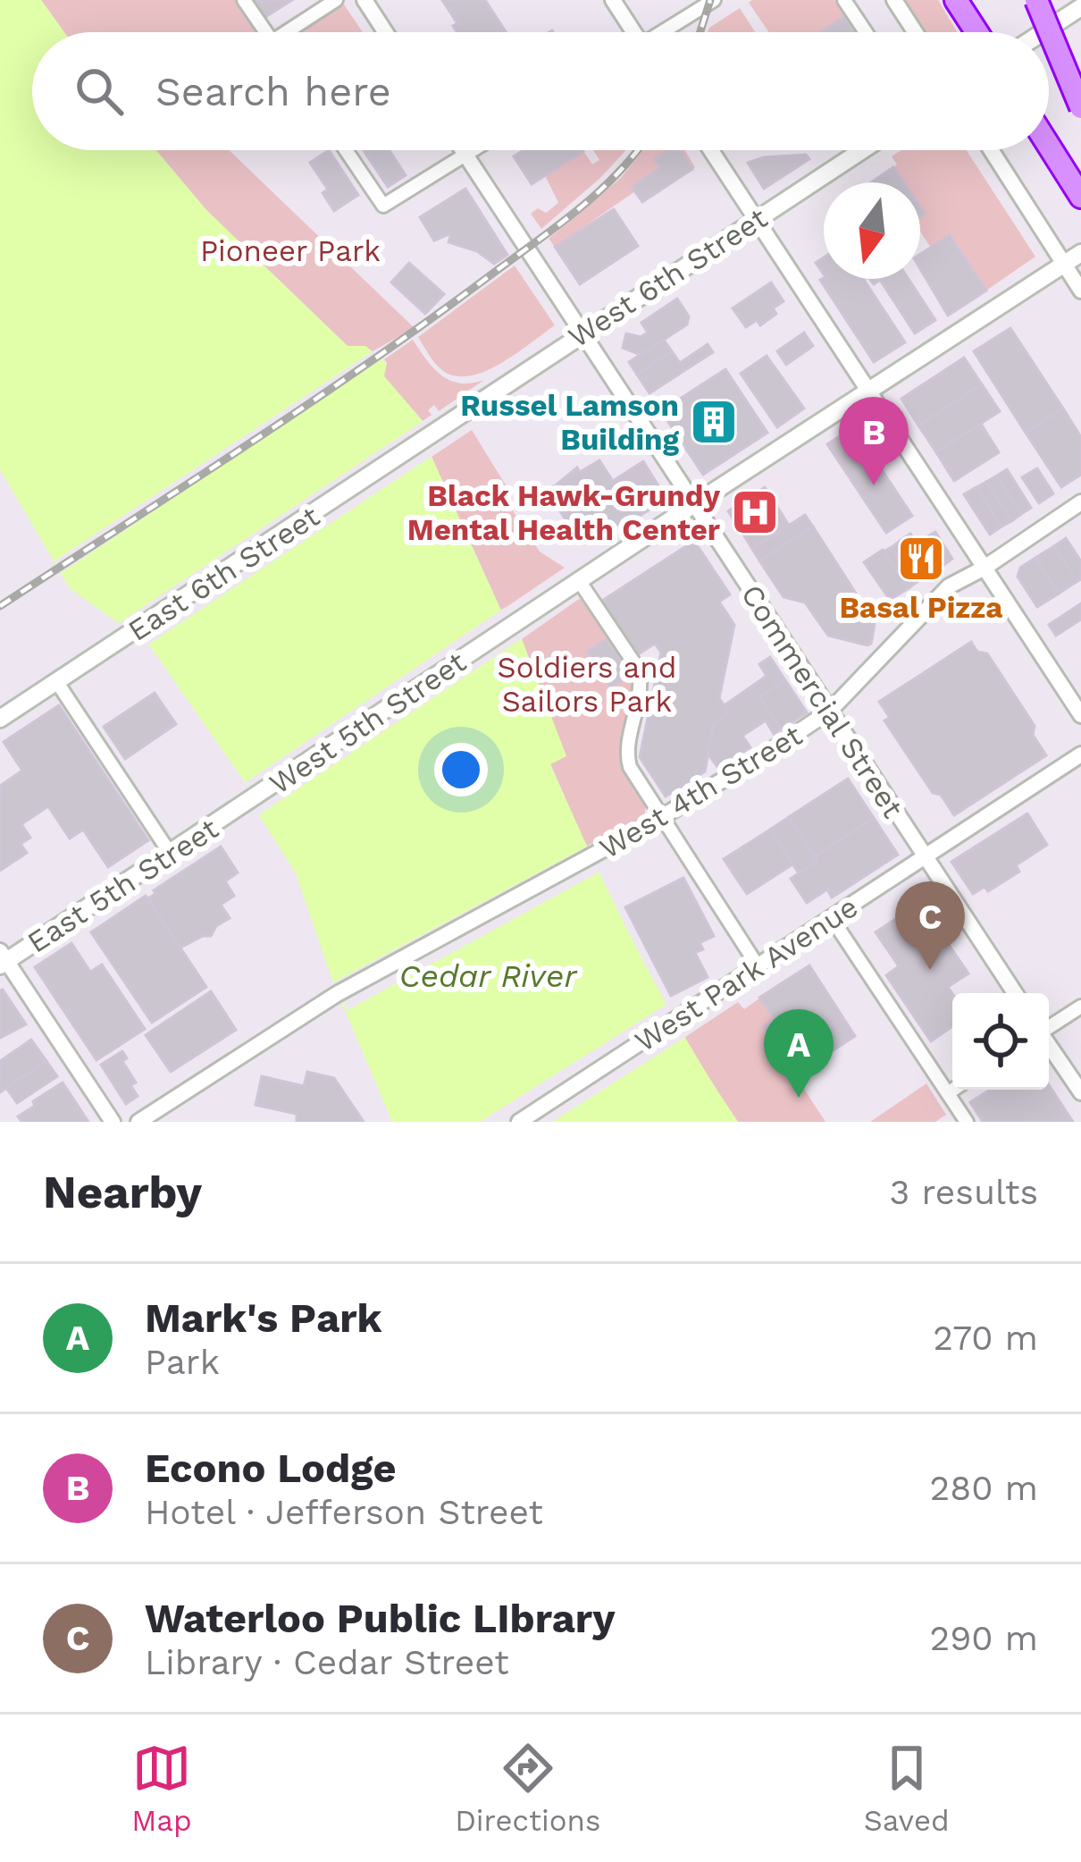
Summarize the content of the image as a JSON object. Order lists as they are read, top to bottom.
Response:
{
  "streets": {
    "main road": [
      "West 6th Street",
      "East 6th Street",
      "West 5th Street",
      "East 5th Street"
    ],
    "street": ["Commercial Street", "West 4th Street", "West Park Avenue"]
  },
  "crossings": [
    ["West 6th Street", "East 6th Street"],
    ["West 6th Street", "Commercial Street"],
    ["Commercial Street", "West 5th Street"],
    ["Commercial Street", "West 4th Street"],
    ["Commercial Street", "West Park Avenue"],
    ["West 5th Street", "East 5th Street"]
  ],
  "water": ["Cedar River"],
  "parks": ["Pioneer Park", "Soldiers and Sailors Park"],
  "places": {
    "building": ["Russel Lamson Building"],
    "hospital": ["Black Hawk-Grundy Mental Health Center"],
    "restaurant": ["Basal Pizza"]
  },
  "north": "bottom",
  "page": {
    "search": "Search here",
    "pins": ["B", "C", "A"],
    "heading": ["Nearby", "3 results"],
    "list": [
      {
        "mark": "A",
        "name": "Mark's Park",
        "note": "Park",
        "value": "270 m"
      },
      {
        "mark": "B",
        "name": "Econo Lodge",
        "note": "Hotel · Jefferson Street",
        "value": "280 m"
      },
      {
        "mark": "C",
        "name": "Waterloo Public LIbrary",
        "note": "Library · Cedar Street",
        "value": "290 m"
      }
    ],
    "nav": ["Map", "Directions", "Saved"]
  }
}
